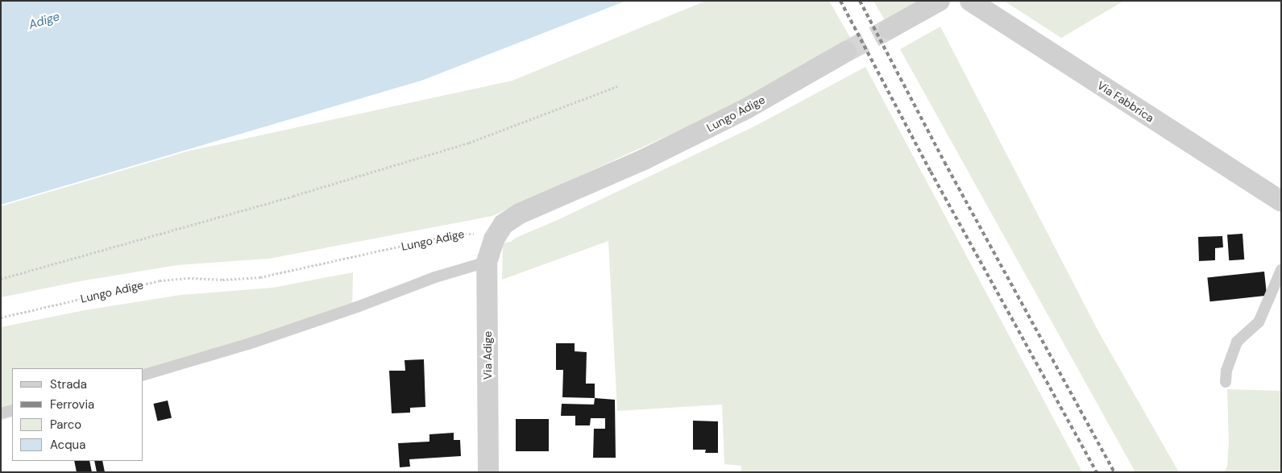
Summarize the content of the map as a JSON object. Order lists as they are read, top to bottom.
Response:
{
  "streets": {
    "street": ["Via Fabbrica", "Lungo Adige", "Via Adige"]
  },
  "crossings": [
    ["Lungo Adige", "Via Adige"]
  ],
  "water": ["Adige"],
  "legend": [
    "Strada",
    "Ferrovia",
    "Parco",
    "Acqua"
  ]
}
